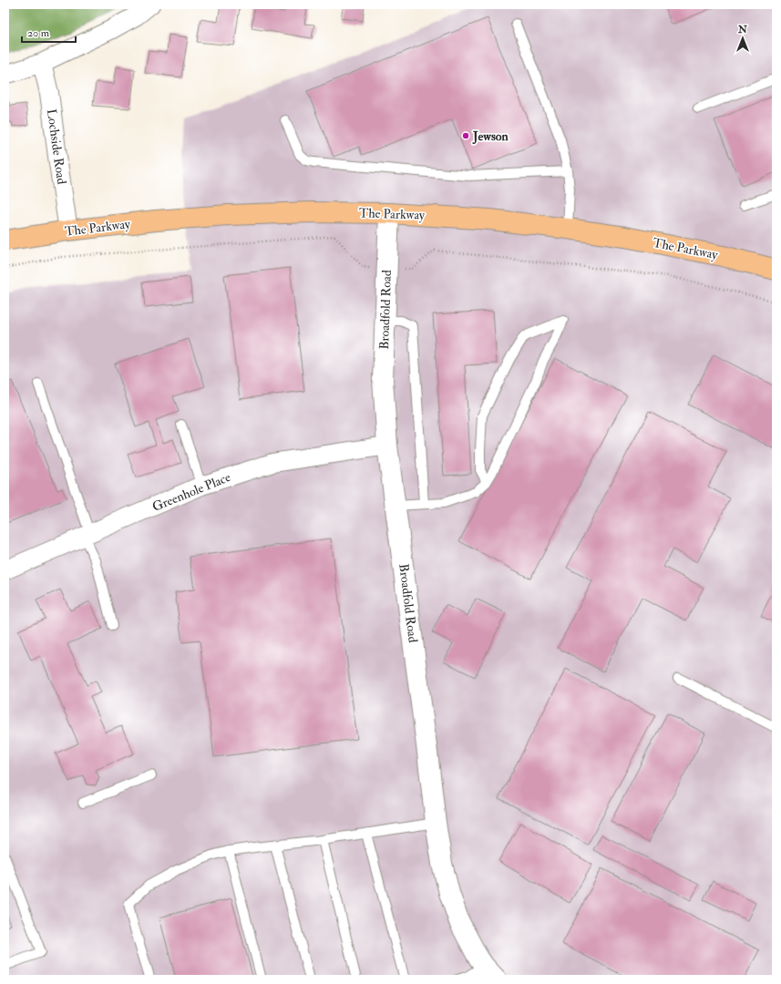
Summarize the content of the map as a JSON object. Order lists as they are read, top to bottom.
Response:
{
  "streets": {
    "main road": ["The Parkway"],
    "street": ["Lochside Road", "Broadfold Road", "Greenhole Place"]
  },
  "crossings": [
    ["Lochside Road", "The Parkway"],
    ["The Parkway", "Broadfold Road"],
    ["Broadfold Road", "Greenhole Place"]
  ],
  "places": ["Jewson"],
  "scale_bar": "20 m",
  "north": "top"
}
